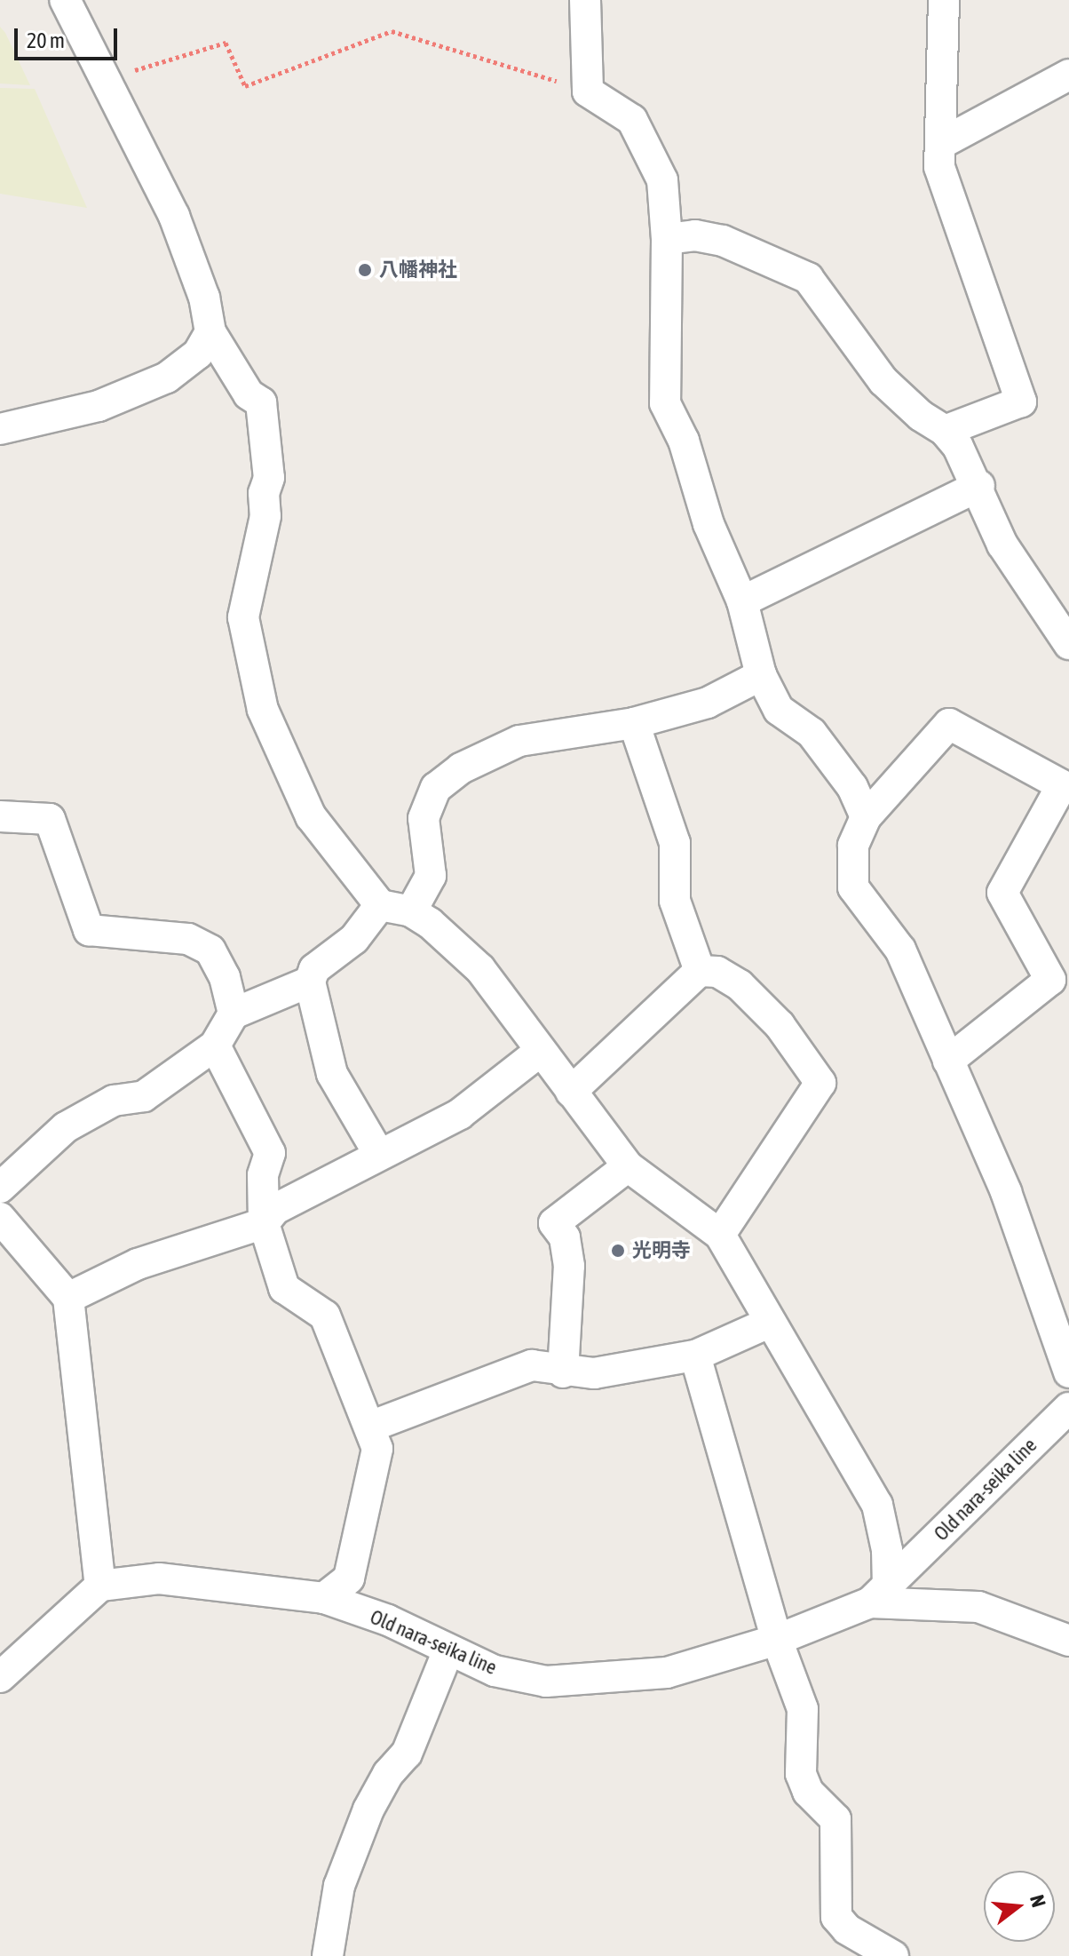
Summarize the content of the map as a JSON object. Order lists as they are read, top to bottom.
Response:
{
  "streets": {
    "street": ["Old nara-seika line"]
  },
  "places": ["八幡神社", "光明寺"],
  "scale_bar": "20 m",
  "north": "right"
}
